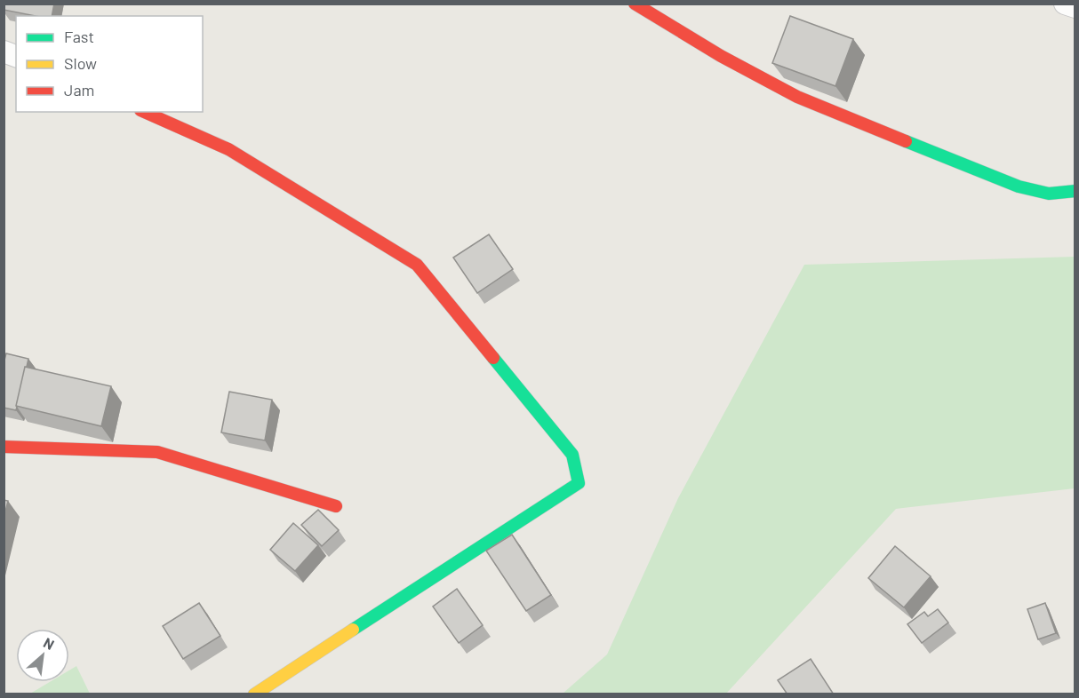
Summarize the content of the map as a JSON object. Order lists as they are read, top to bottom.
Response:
{
  "legend": ["Fast", "Slow", "Jam"],
  "north": "top right"
}
